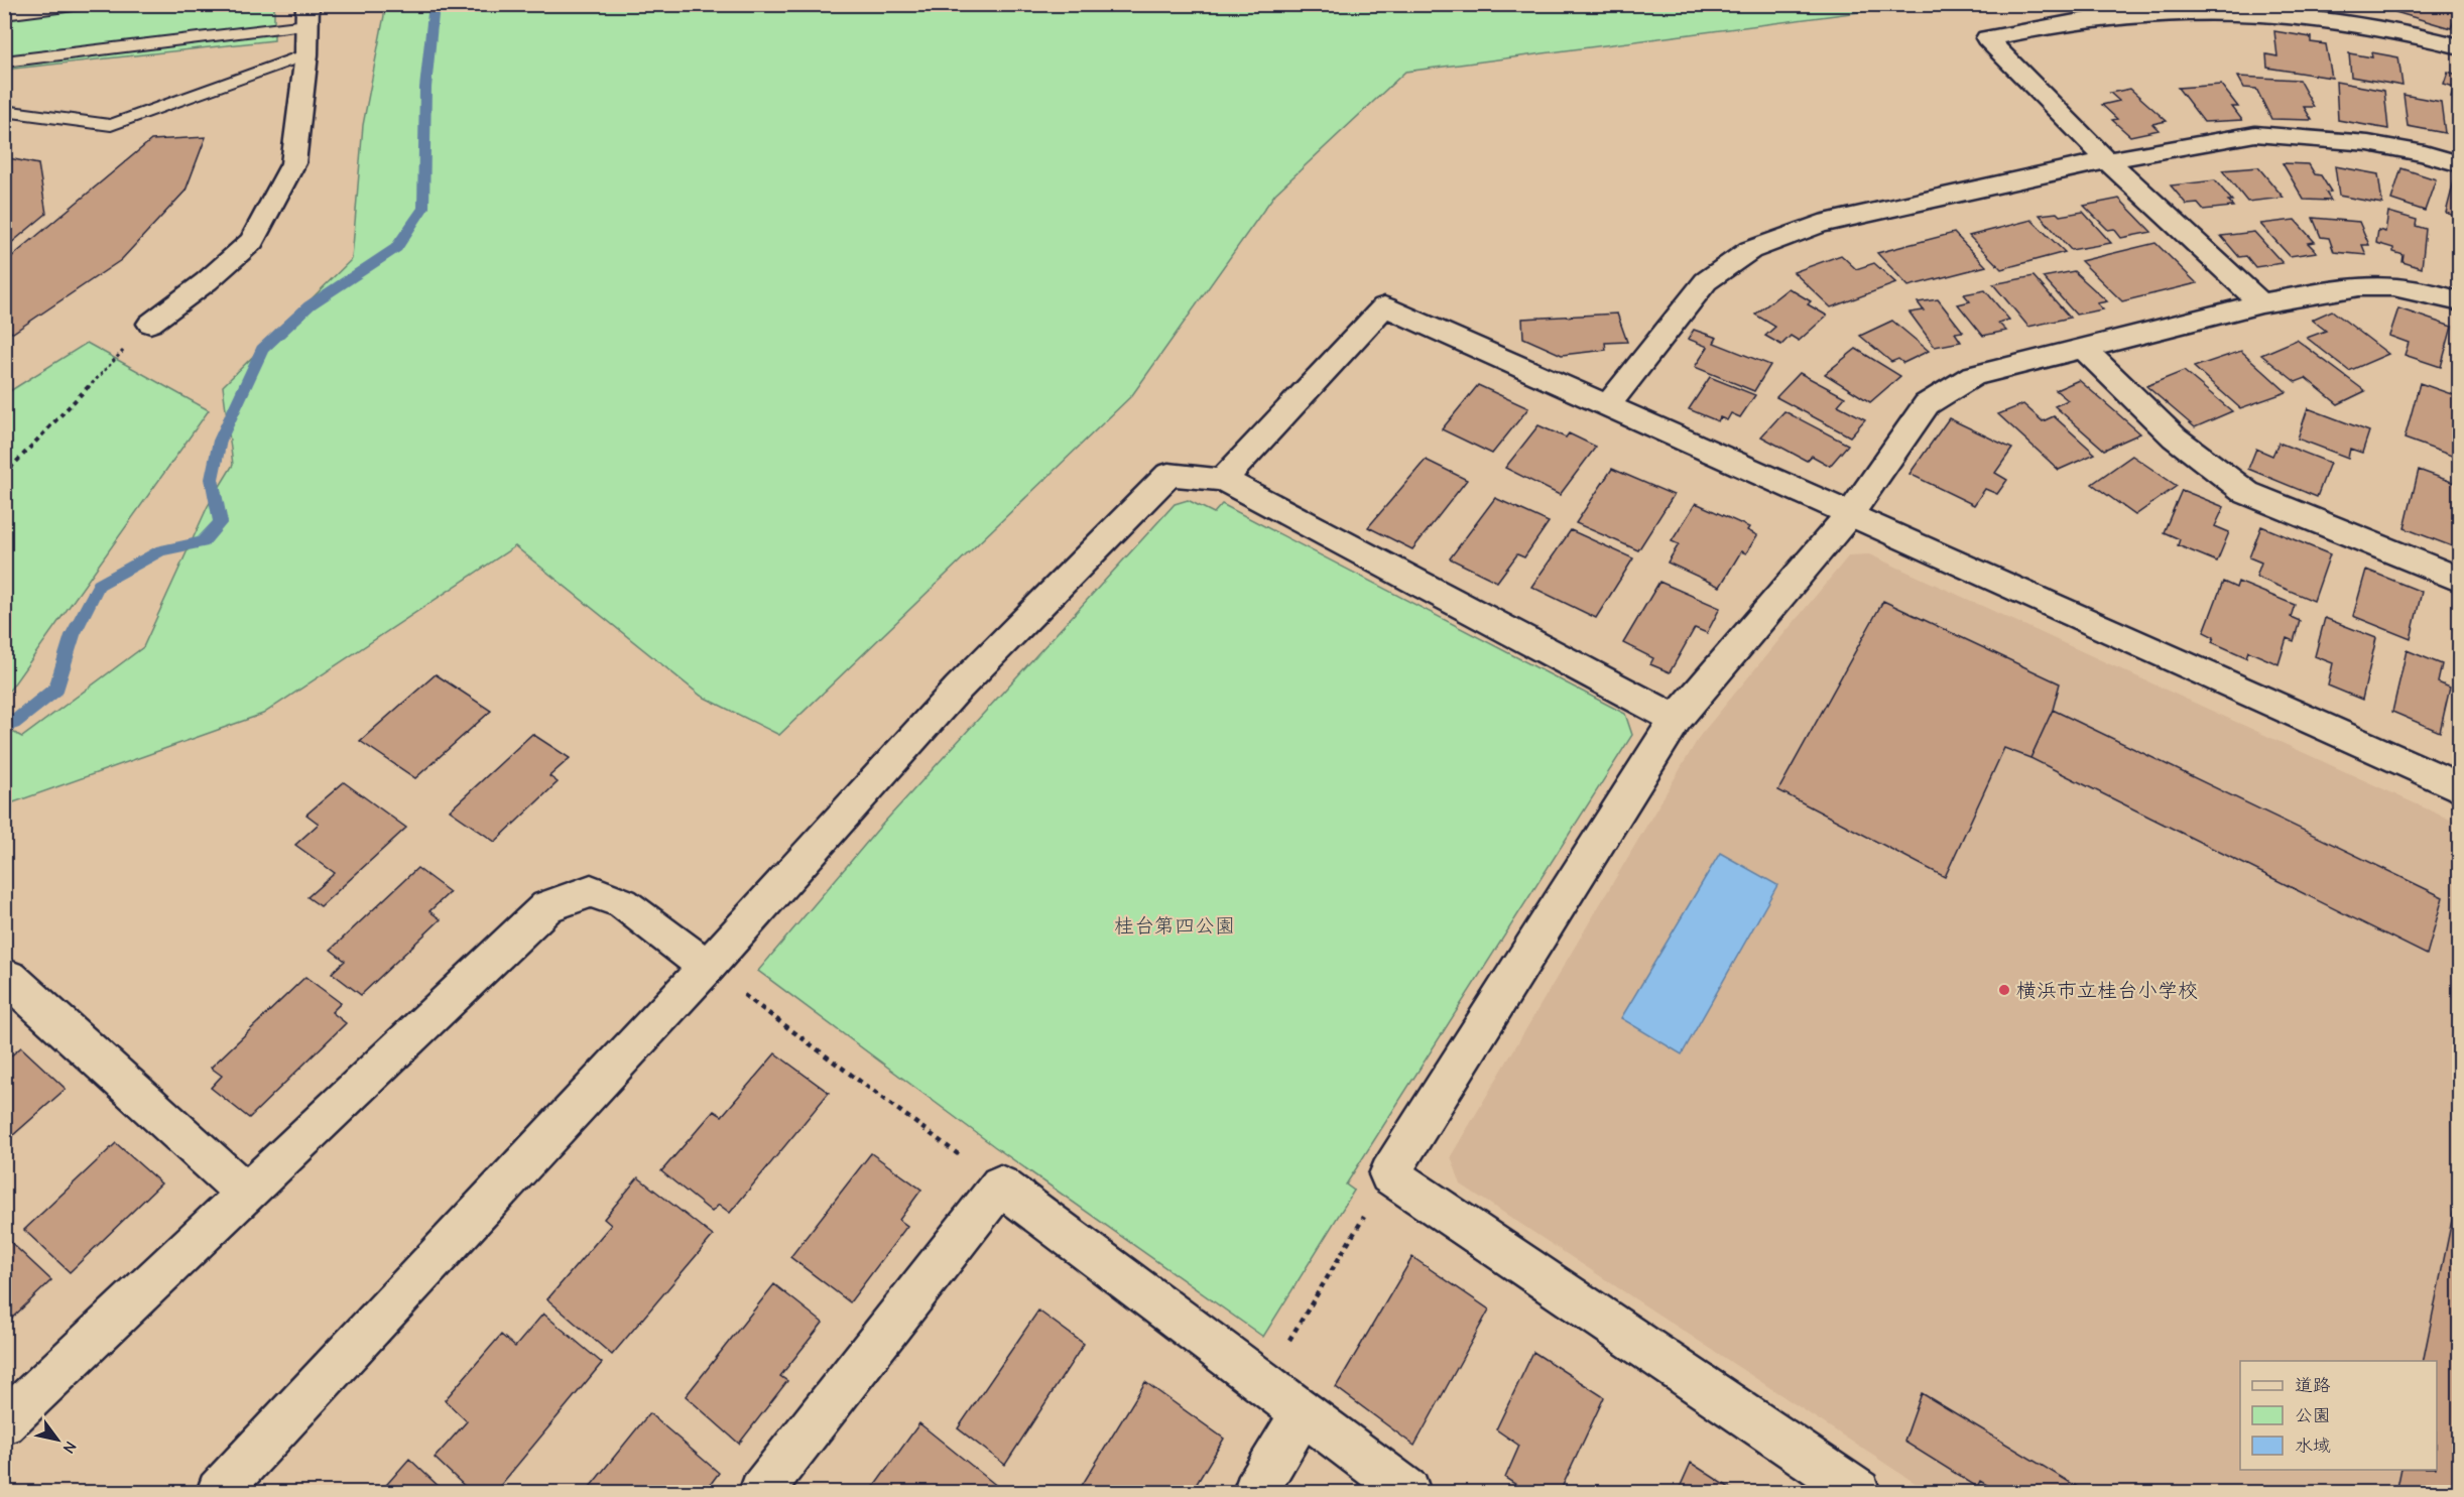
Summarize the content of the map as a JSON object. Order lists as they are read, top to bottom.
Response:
{
  "parks": ["桂台第四公園"],
  "places": ["横浜市立桂台小学校"],
  "legend": ["道路", "公園", "水域"],
  "north": "bottom right"
}
